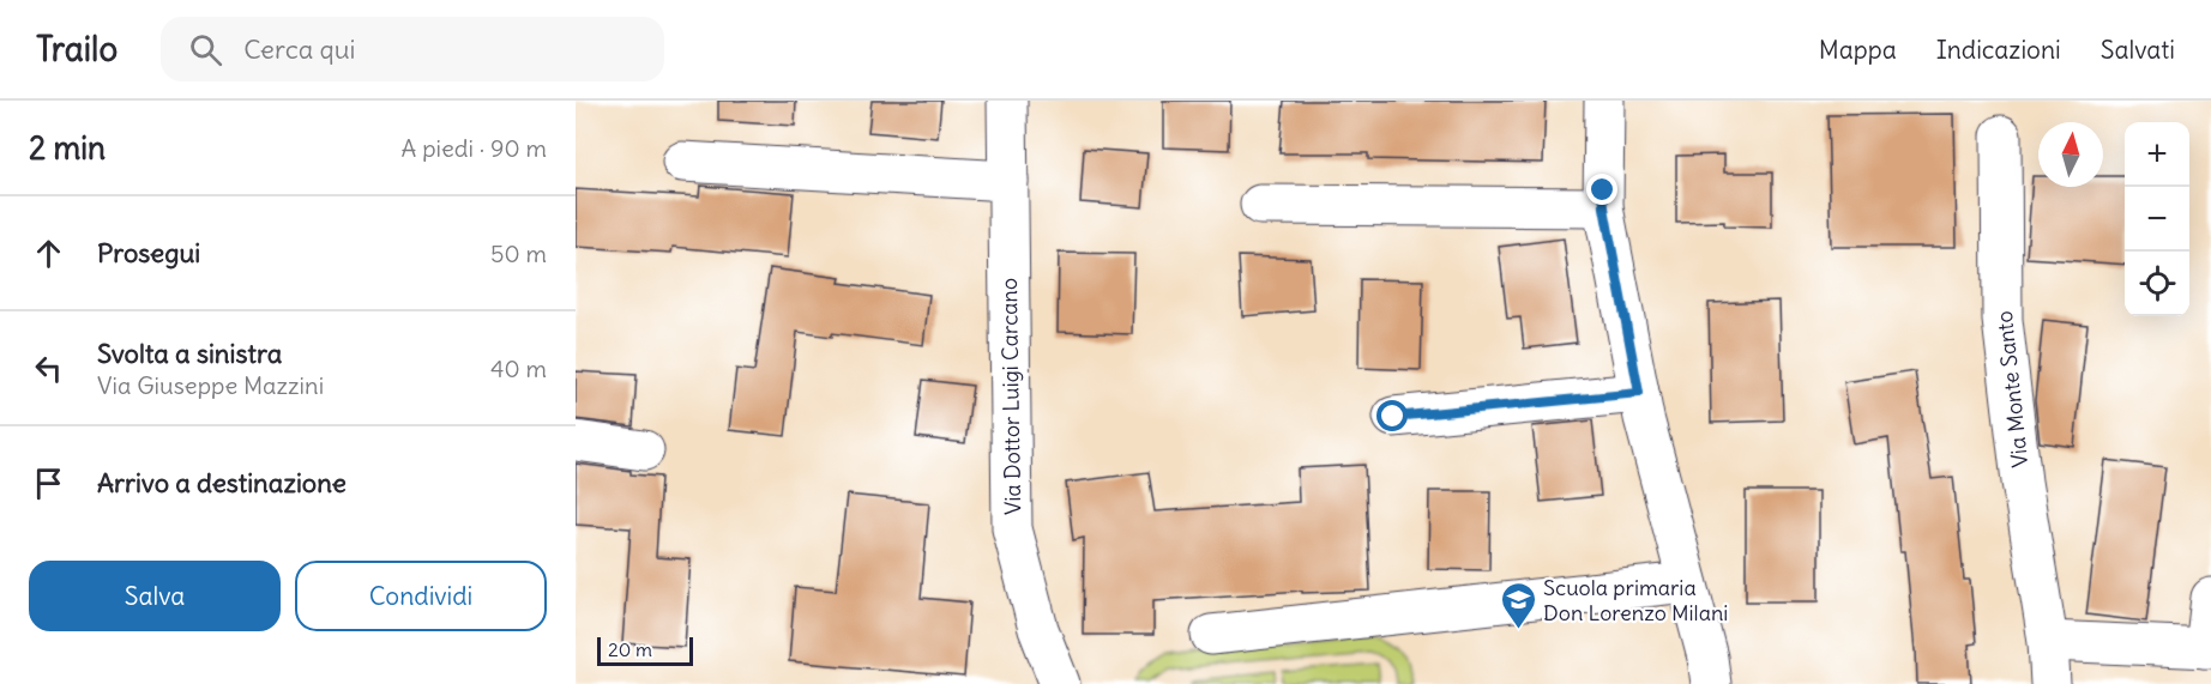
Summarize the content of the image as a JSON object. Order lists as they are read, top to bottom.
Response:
{
  "streets": {
    "street": ["Via Monte Santo", "Via Dottor Luigi Carcano"]
  },
  "places": {
    "school or university": ["Scuola primaria Don Lorenzo Milani"]
  },
  "scale_bar": "20 m",
  "north": "top",
  "page": {
    "header": "Trailo",
    "search": "Cerca qui",
    "nav": ["Mappa", "Indicazioni", "Salvati"],
    "heading": ["2 min", "A piedi · 90 m"],
    "map_buttons": ["+", "−"],
    "list": [
      ["Prosegui", "50 m"],
      ["Svolta a sinistra", "Via Giuseppe Mazzini", "40 m"],
      "Arrivo a destinazione"
    ],
    "buttons": ["Salva", "Condividi"],
    "scale": "20 m"
  }
}
